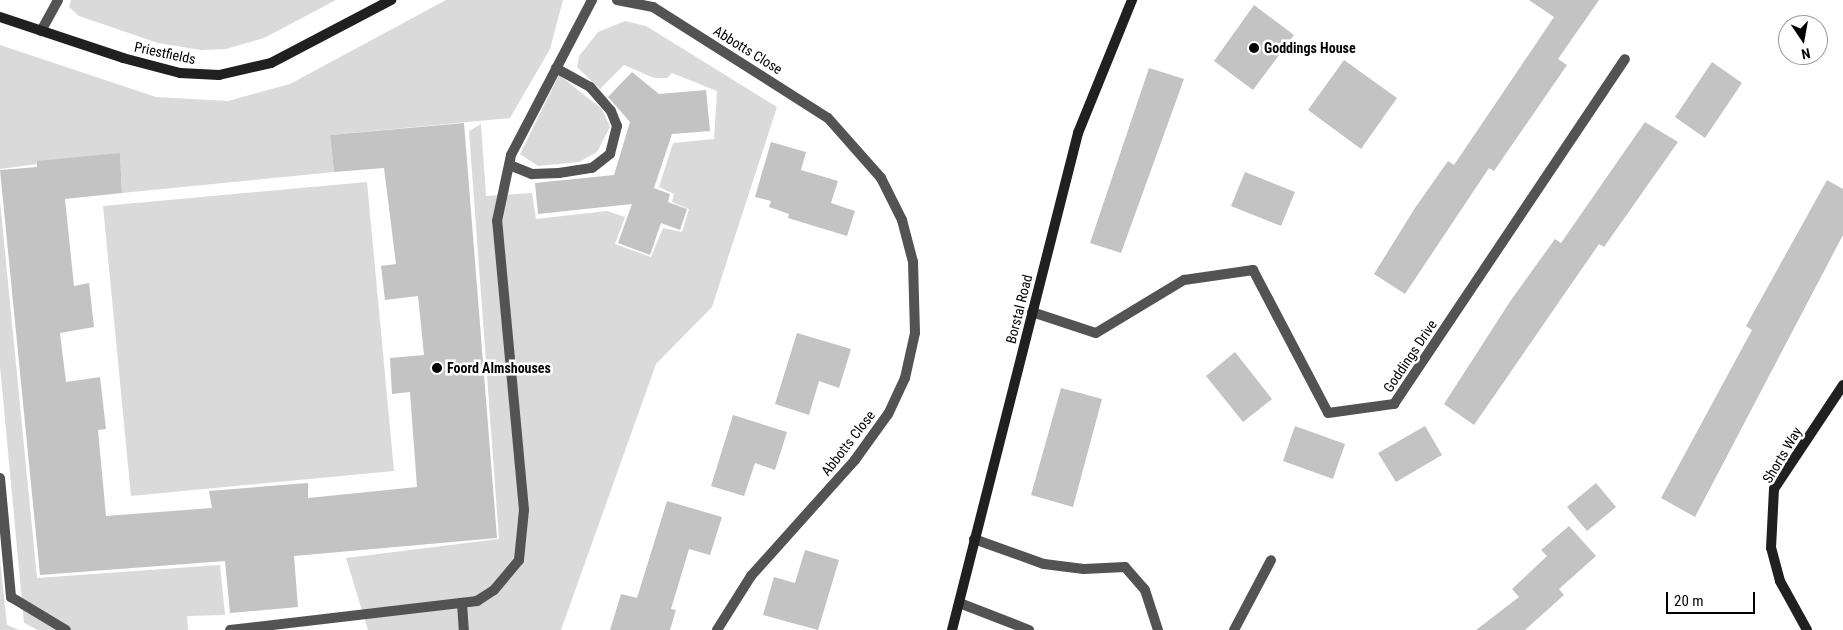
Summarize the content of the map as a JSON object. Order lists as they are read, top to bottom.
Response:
{
  "streets": {
    "street": [
      "Abbotts Close",
      "Priestfields",
      "Borstal Road",
      "Goddings Drive",
      "Shorts Way"
    ]
  },
  "crossings": [
    ["Borstal Road", "Goddings Drive"]
  ],
  "places": ["Goddings House", "Foord Almshouses"],
  "scale_bar": "20 m",
  "north": "bottom"
}
